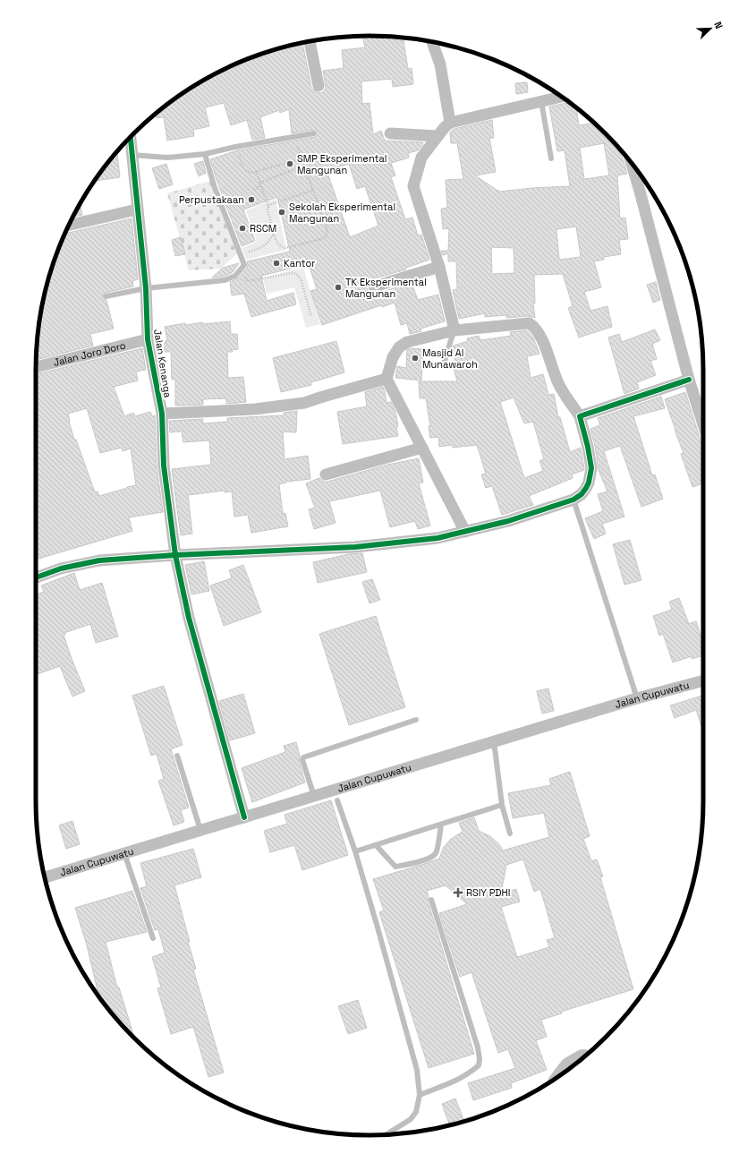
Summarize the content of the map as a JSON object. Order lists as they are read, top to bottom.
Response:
{
  "streets": {
    "street": ["Jalan Joro Doro", "Jalan Kenanga", "Jalan Cupuwatu"]
  },
  "crossings": [
    ["Jalan Joro Doro", "Jalan Kenanga"],
    ["Jalan Kenanga", "Jalan Cupuwatu"]
  ],
  "places": {
    "other": [
      "SMP Eksperimental Mangunan",
      "Perpustakaan",
      "Sekolah Eksperimental Mangunan",
      "RSCM",
      "Kantor",
      "TK Eksperimental Mangunan",
      "Masjid Al Munawaroh"
    ],
    "health": ["RSIY PDHI"]
  },
  "north": "top right"
}
